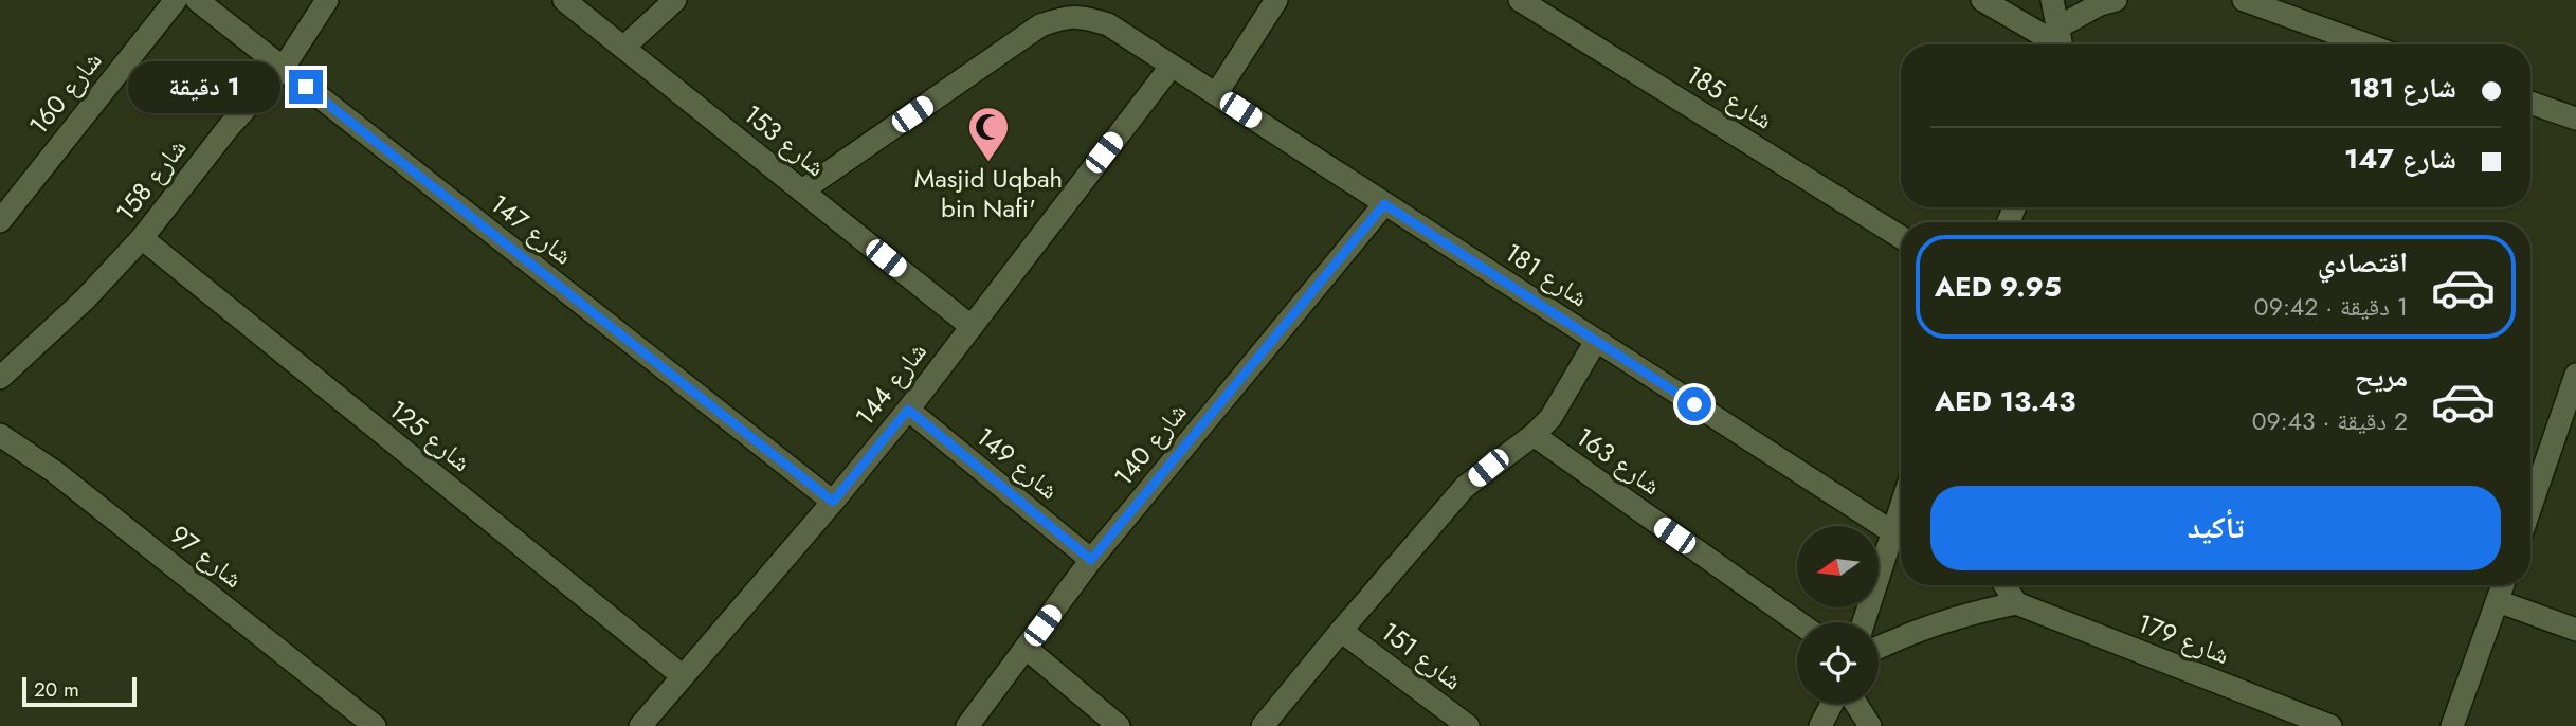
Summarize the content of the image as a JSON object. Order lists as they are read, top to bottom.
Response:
{
  "streets": {
    "street": [
      "شارع 160",
      "شارع 185",
      "شارع 153",
      "شارع 158",
      "شارع 147",
      "شارع 181",
      "شارع 144",
      "شارع 125",
      "شارع 140",
      "شارع 163",
      "شارع 149",
      "شارع 97",
      "شارع 179",
      "شارع 151"
    ]
  },
  "crossings": [
    ["شارع 153", "شارع 181"],
    ["شارع 153", "شارع 144"],
    ["شارع 158", "شارع 147"],
    ["شارع 158", "شارع 125"],
    ["شارع 147", "شارع 144"],
    ["شارع 181", "شارع 144"],
    ["شارع 181", "شارع 140"],
    ["شارع 144", "شارع 125"],
    ["شارع 144", "شارع 149"],
    ["شارع 140", "شارع 149"]
  ],
  "places": {
    "mosque": ["Masjid Uqbah bin Nafi'"]
  },
  "scale_bar": "20 m",
  "north": "left",
  "page": {
    "banner": ["شارع 181", "شارع 147"],
    "bubble": "1 دقيقة",
    "list": [
      {
        "name": "اقتصادي",
        "note": "1 دقيقة · 09:42",
        "value": "AED 9.95"
      },
      {
        "name": "مريح",
        "note": "2 دقيقة · 09:43",
        "value": "AED 13.43"
      }
    ],
    "buttons": "تأكيد",
    "scale": "20 m"
  }
}
